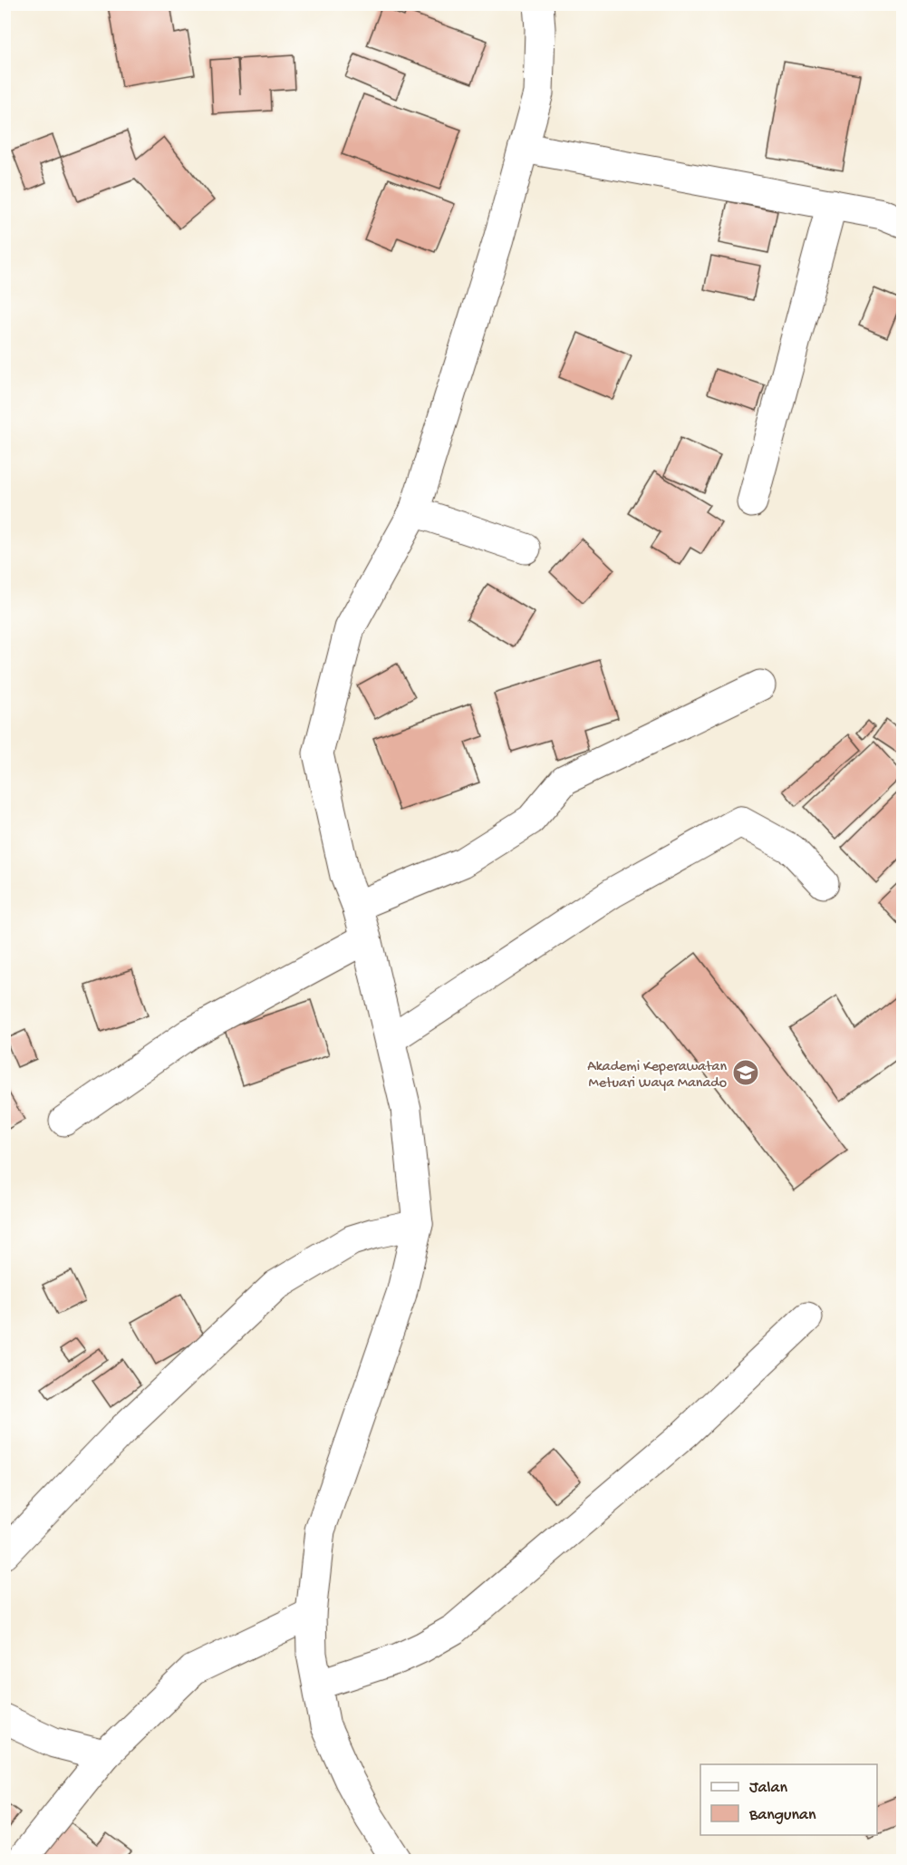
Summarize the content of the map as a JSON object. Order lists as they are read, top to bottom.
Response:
{
  "places": {
    "school or university": ["Akademi Keperawatan Metuari Waya Manado"]
  },
  "legend": ["Jalan", "Bangunan"]
}
